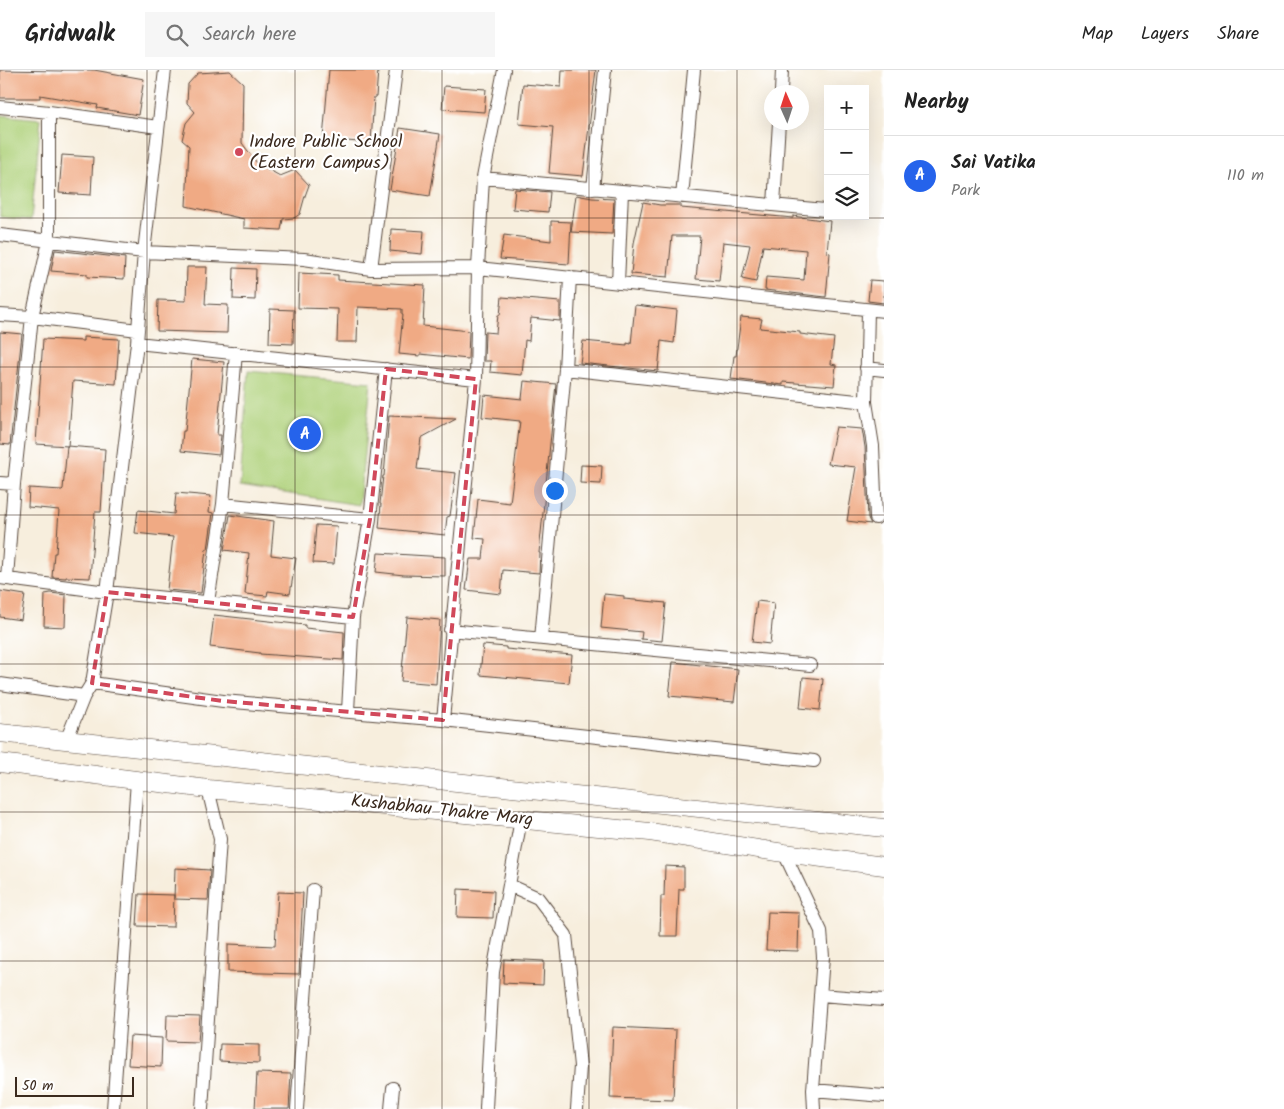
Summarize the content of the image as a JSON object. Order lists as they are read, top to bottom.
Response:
{
  "streets": {
    "main road": ["Kushabhau Thakre Marg"]
  },
  "places": ["Indore Public School (Eastern Campus)"],
  "scale_bar": "50 m",
  "north": "top",
  "page": {
    "header": "Gridwalk",
    "search": "Search here",
    "nav": ["Map", "Layers", "Share"],
    "heading": "Nearby",
    "map_buttons": ["+", "−"],
    "list": [
      {
        "mark": "A",
        "name": "Sai Vatika",
        "note": "Park",
        "value": "110 m"
      }
    ],
    "pins": "A",
    "scale": "50 m"
  }
}
